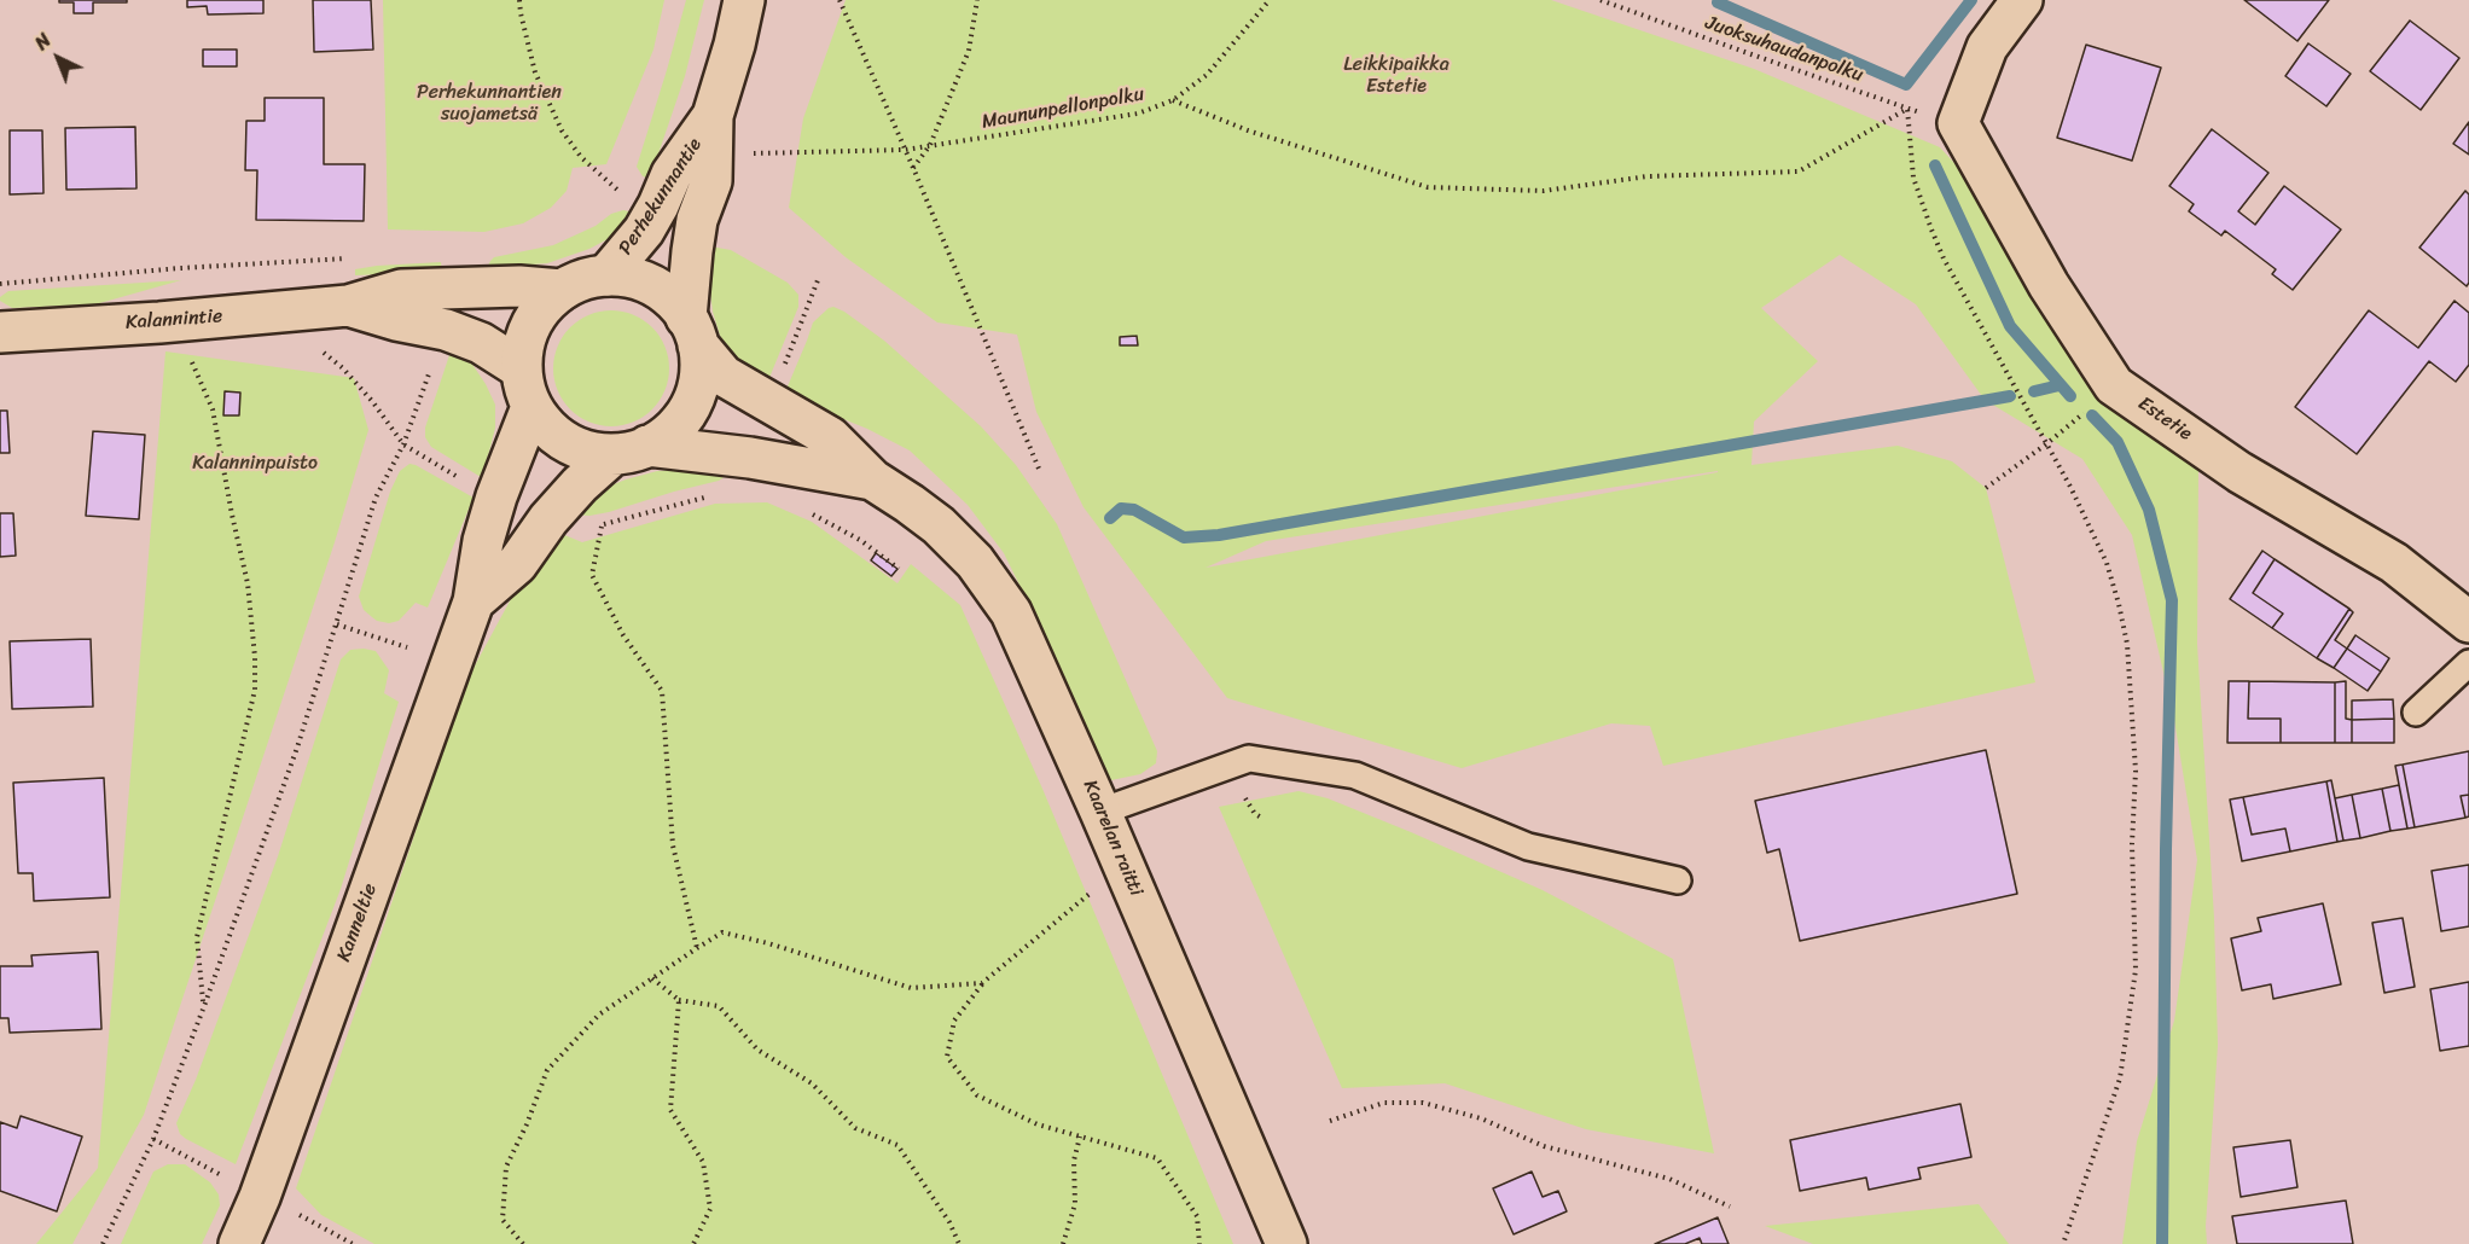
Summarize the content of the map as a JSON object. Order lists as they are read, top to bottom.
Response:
{
  "streets": {
    "main road": [
      "Perhekunnantie",
      "Kalannintie",
      "Estetie",
      "Kaarelan raitti",
      "Kanneltie"
    ],
    "path": ["Juoksuhaudanpolku", "Maununpellonpolku"]
  },
  "crossings": [
    ["Juoksuhaudanpolku", "Estetie"],
    ["Perhekunnantie", "Kalannintie"],
    ["Perhekunnantie", "Kaarelan raitti"],
    ["Perhekunnantie", "Kanneltie"],
    ["Kalannintie", "Kaarelan raitti"],
    ["Kalannintie", "Kanneltie"],
    ["Kaarelan raitti", "Kanneltie"]
  ],
  "parks": ["Leikkipaikka Estetie", "Perhekunnantien suojametsä", "Kalanninpuisto"],
  "north": "top left"
}
